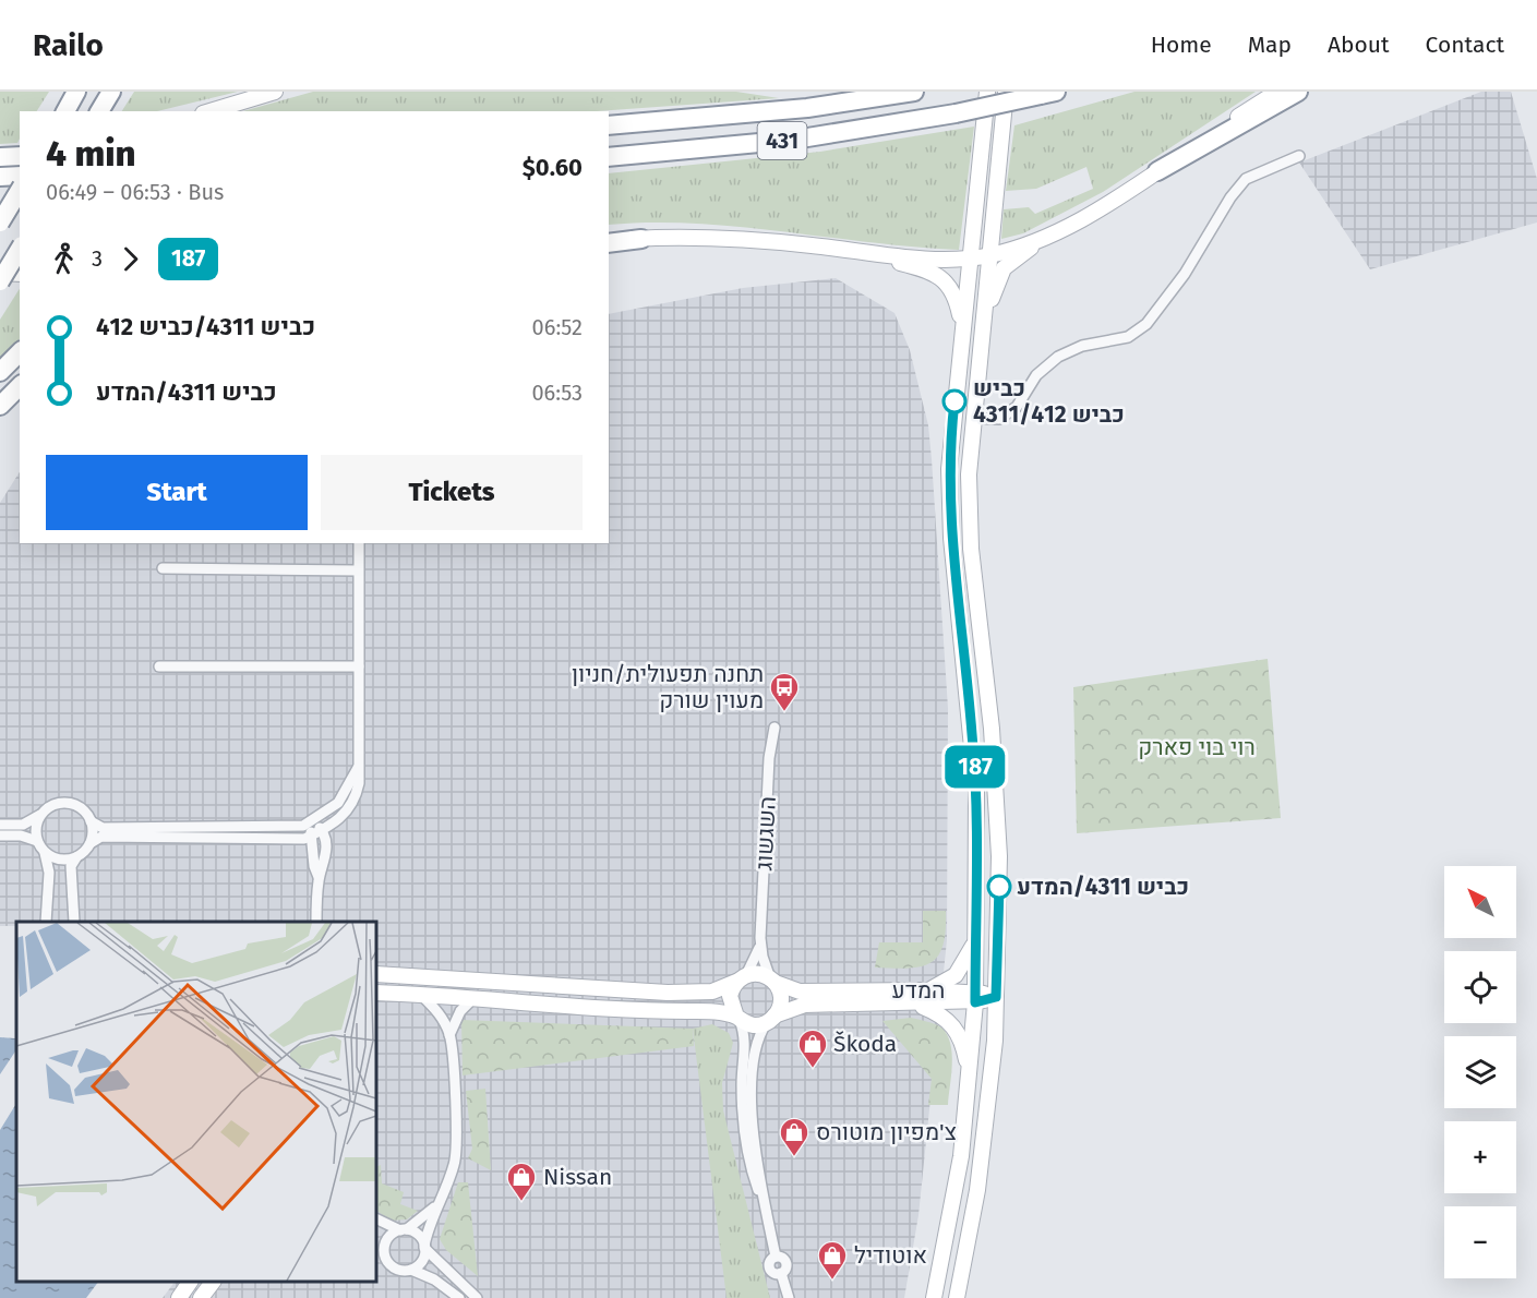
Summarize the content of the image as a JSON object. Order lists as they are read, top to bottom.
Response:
{
  "streets": {
    "highway": ["431"],
    "main road": ["המדע"],
    "street": ["השגשוג"]
  },
  "crossings": [
    ["השגשוג", "המדע"]
  ],
  "parks": ["רוי בוי פארק"],
  "places": {
    "other": ["כביש 4311/כביש 412", "כביש 4311/המדע"],
    "bus stop": ["תחנה תפעולית/חניון מעוין שורק"],
    "shop": [
      "Škoda",
      "צ'מפיון מוטורס",
      "Nissan",
      "אוטודיל"
    ]
  },
  "lines": ["bus line 187"],
  "north": "top left",
  "page": {
    "header": "Railo",
    "nav": [
      "Home",
      "Map",
      "About",
      "Contact"
    ],
    "on_map": "187",
    "heading": ["4 min", "06:49 – 06:53 · Bus", "$0.60"],
    "legs": ["3", "187"],
    "list": [
      {
        "name": "כביש 4311/כביש 412",
        "value": "06:52"
      },
      {
        "name": "כביש 4311/המדע",
        "value": "06:53"
      }
    ],
    "buttons": ["Start", "Tickets"],
    "map_buttons": ["+", "−"]
  }
}
